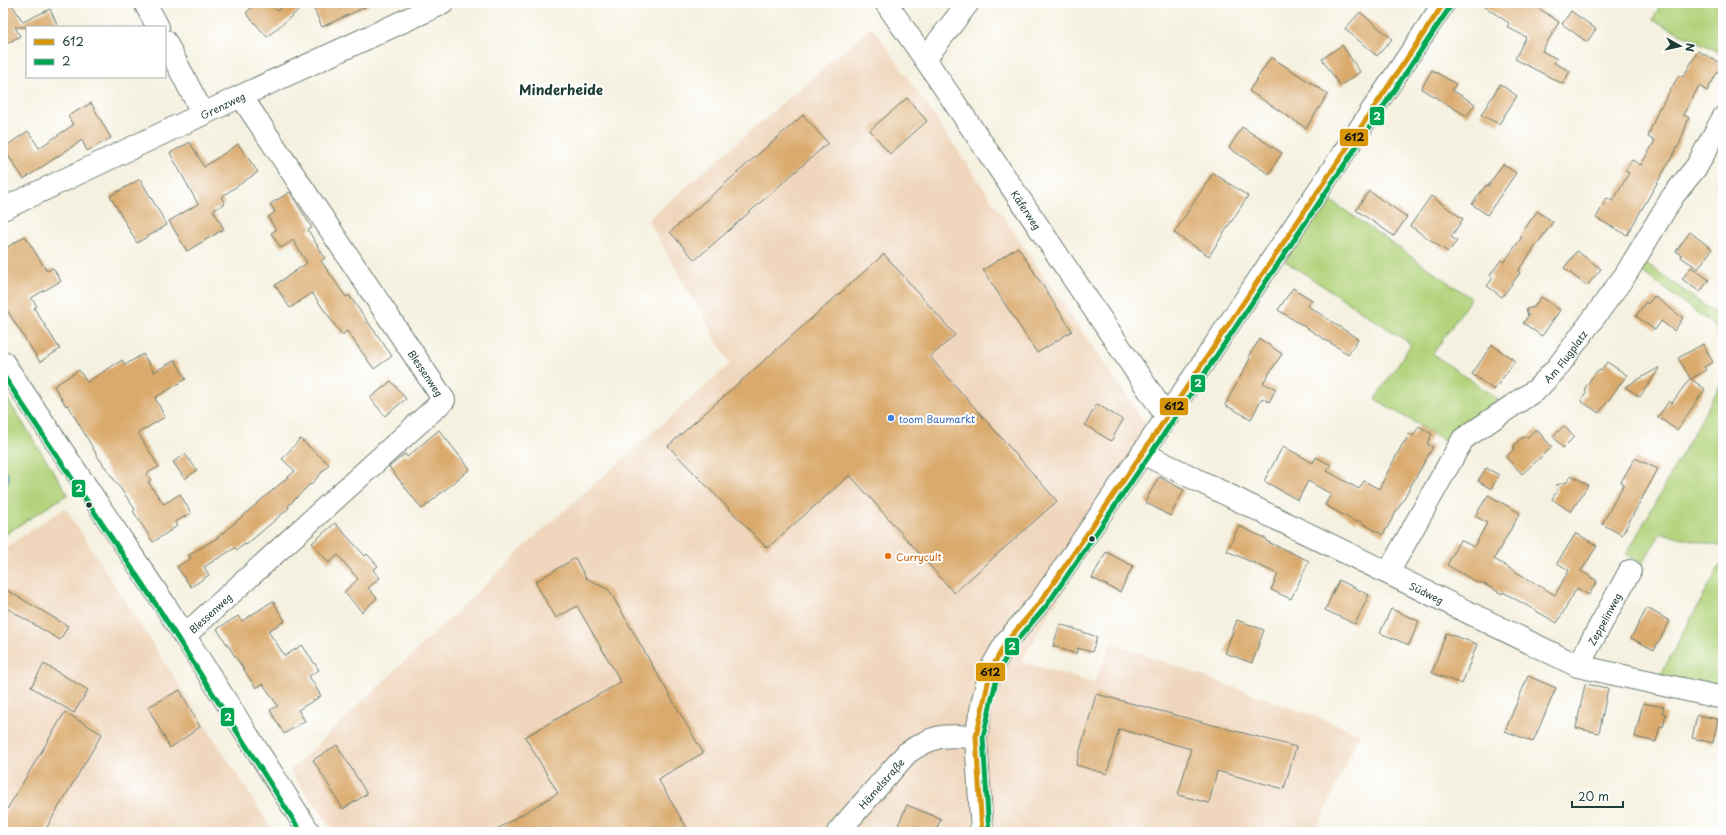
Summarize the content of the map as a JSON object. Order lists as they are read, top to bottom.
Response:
{
  "streets": {
    "street": [
      "Grenzweg",
      "Käferweg",
      "Am Flugplatz",
      "Blessenweg",
      "Südweg",
      "Zeppelinweg",
      "Hämelstraße"
    ]
  },
  "crossings": [
    ["Grenzweg", "Blessenweg"],
    ["Am Flugplatz", "Südweg"],
    ["Südweg", "Zeppelinweg"]
  ],
  "districts": ["Minderheide"],
  "places": ["toom Baumarkt", "Currycult"],
  "lines": ["transit line 612", "transit line 2"],
  "legend": ["612", "2"],
  "scale_bar": "20 m",
  "north": "right"
}
